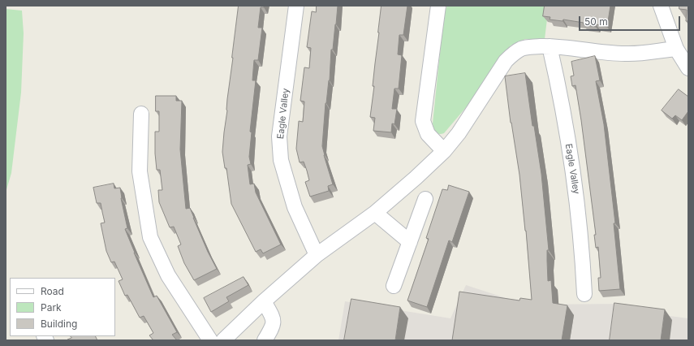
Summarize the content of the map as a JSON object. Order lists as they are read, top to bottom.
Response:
{
  "streets": {
    "street": ["Eagle Valley"]
  },
  "legend": ["Road", "Park", "Building"],
  "scale_bar": "50 m"
}
